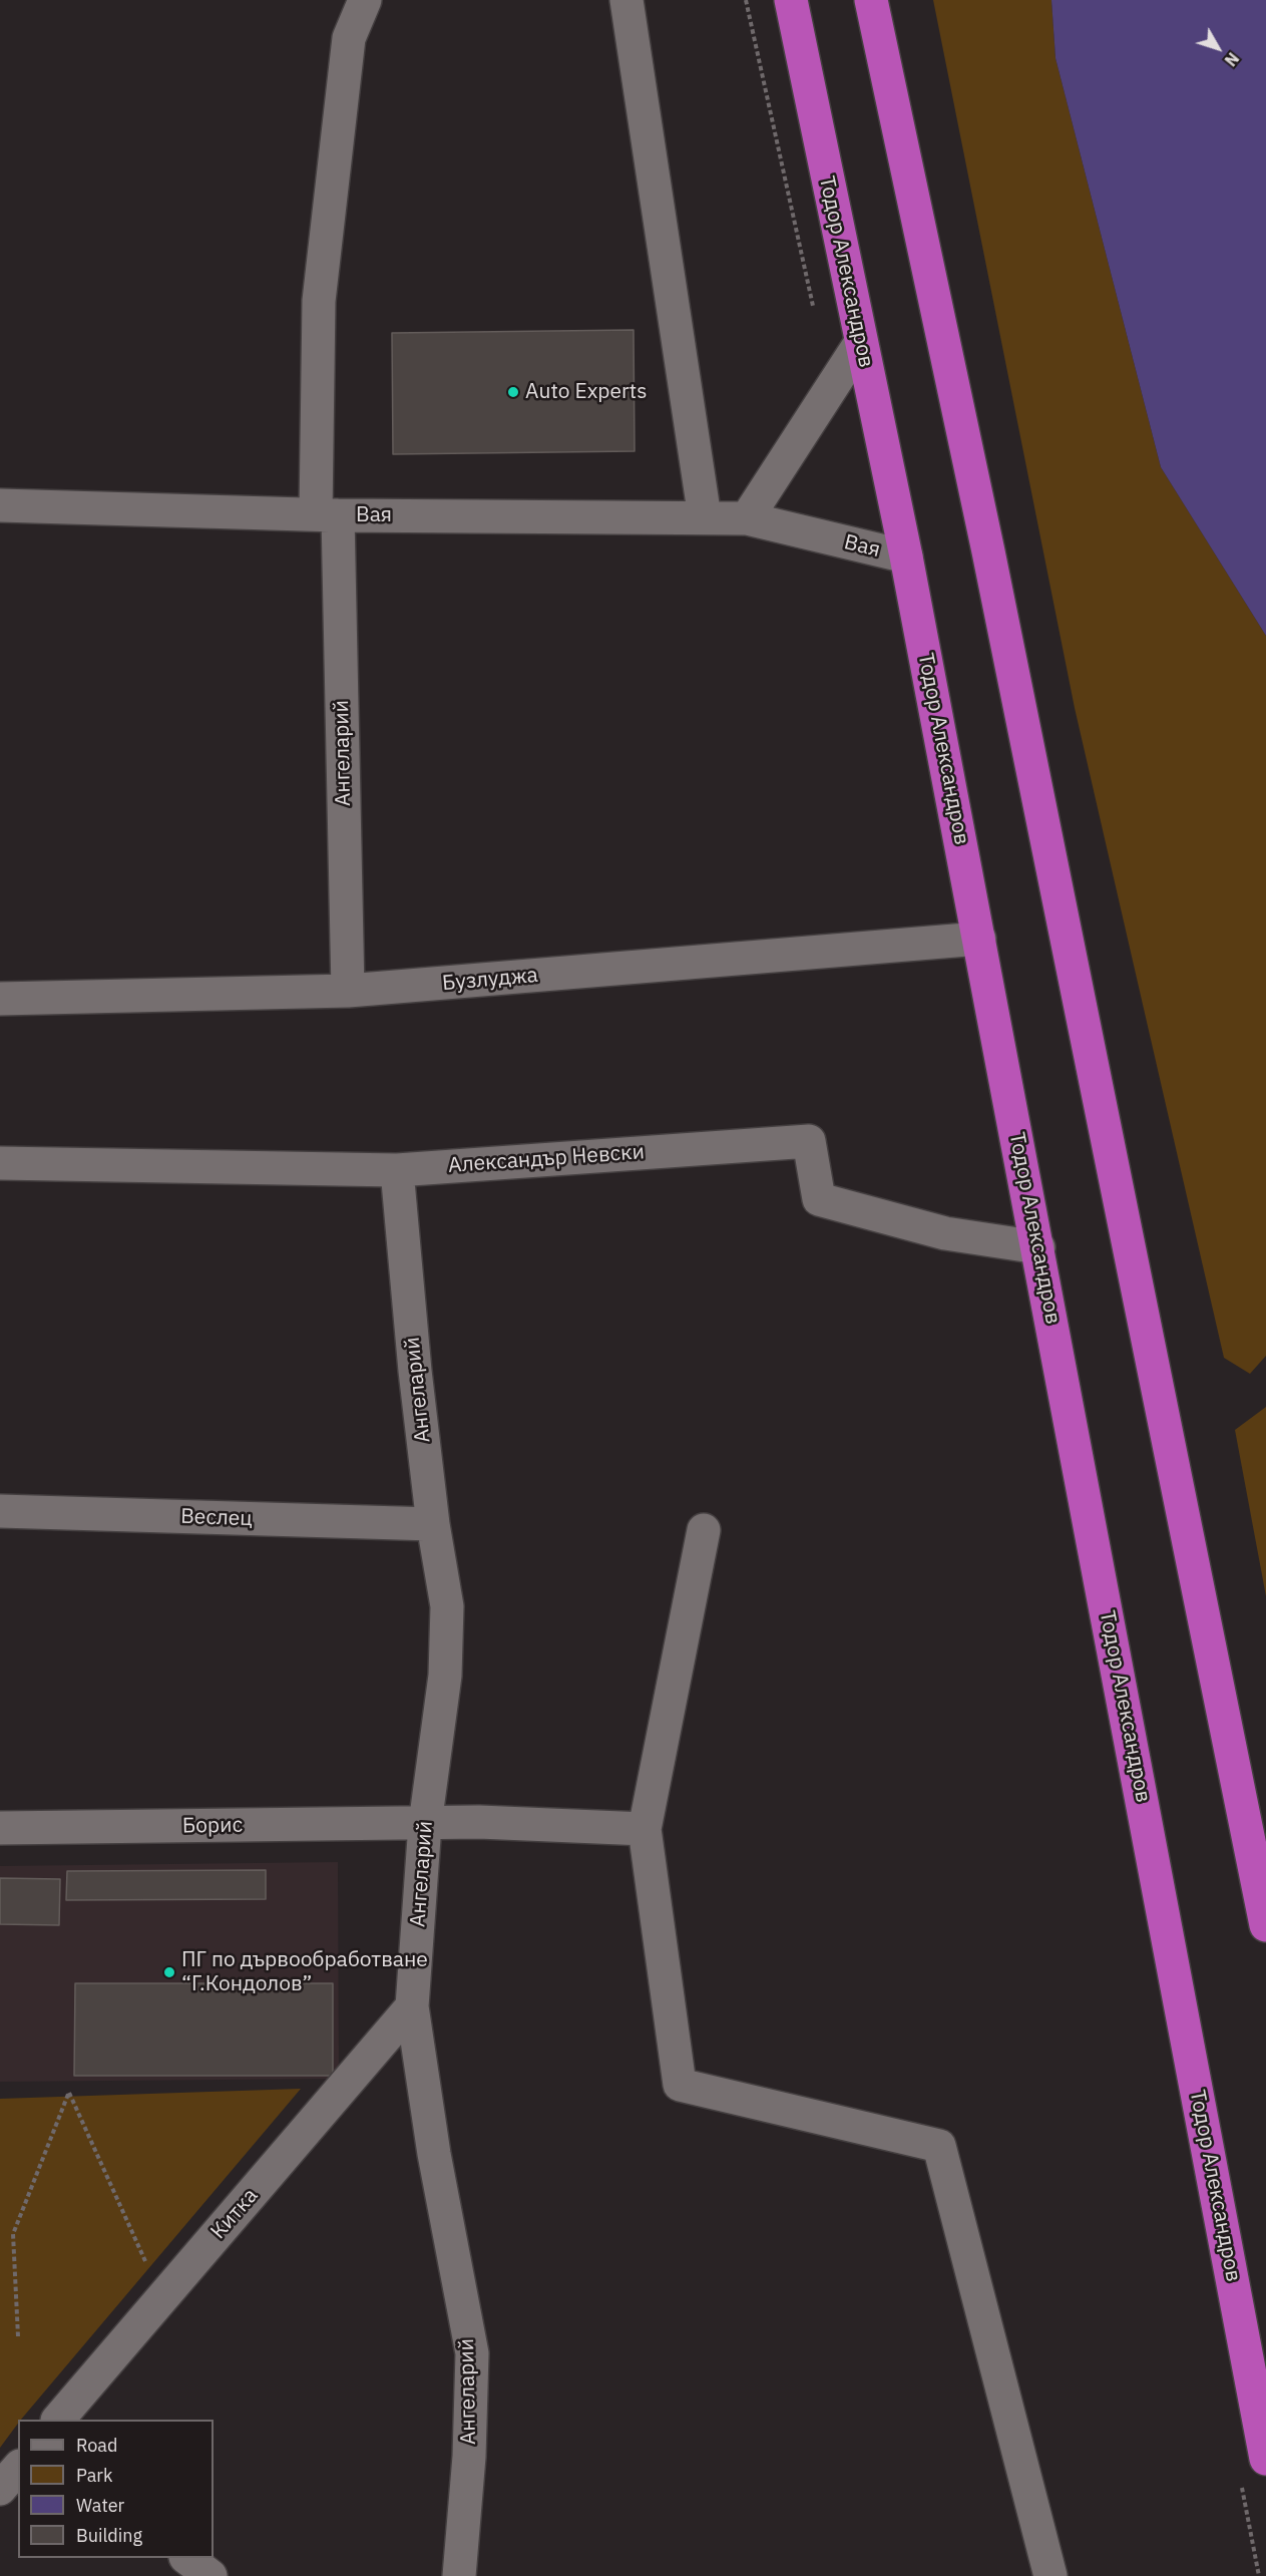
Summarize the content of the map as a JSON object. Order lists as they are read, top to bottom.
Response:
{
  "streets": {
    "highway": ["Тодор Александров"],
    "street": [
      "Вая",
      "Ангеларий",
      "Бузлуджа",
      "Александър Невски",
      "Веслец",
      "Борис",
      "Китка"
    ]
  },
  "crossings": [
    ["Тодор Александров", "Вая"],
    ["Тодор Александров", "Бузлуджа"],
    ["Тодор Александров", "Александър Невски"],
    ["Вая", "Ангеларий"],
    ["Ангеларий", "Бузлуджа"],
    ["Ангеларий", "Александър Невски"],
    ["Ангеларий", "Веслец"],
    ["Ангеларий", "Борис"],
    ["Ангеларий", "Китка"]
  ],
  "places": ["Auto Experts", "ПГ по дървообработване “Г.Кондолов”"],
  "legend": [
    "Road",
    "Park",
    "Water",
    "Building"
  ],
  "north": "bottom right"
}
